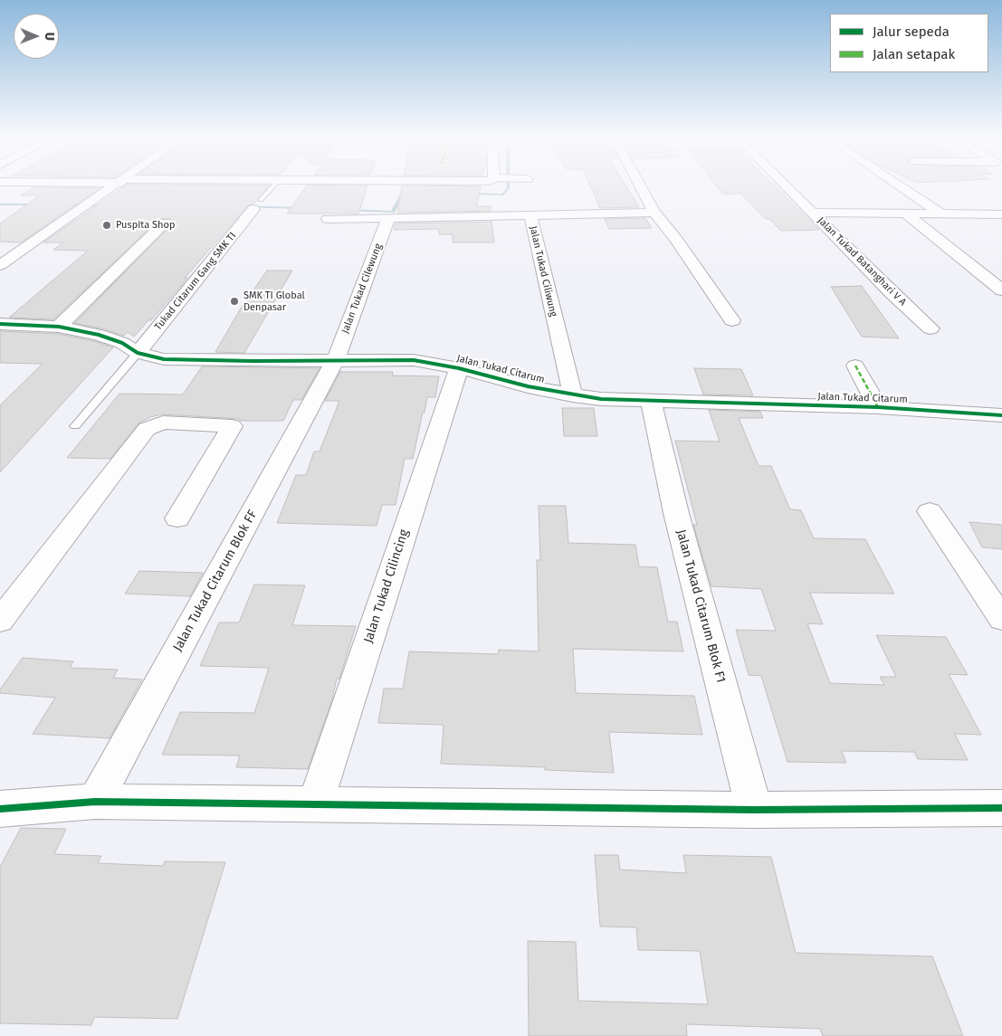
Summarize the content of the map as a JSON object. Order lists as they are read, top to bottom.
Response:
{
  "streets": {
    "street": [
      "Jalan Tukad Batanghari V A",
      "Jalan Tukad Ciliwung",
      "Tukad Citarum Gang SMK TI",
      "Jalan Tukad Cilewung",
      "Jalan Tukad Citarum",
      "Jalan Tukad Citarum Blok FF",
      "Jalan Tukad Cilincing",
      "Jalan Tukad Citarum Blok F1"
    ]
  },
  "crossings": [
    ["Jalan Tukad Ciliwung", "Jalan Tukad Citarum"],
    ["Tukad Citarum Gang SMK TI", "Jalan Tukad Citarum"],
    ["Jalan Tukad Cilewung", "Jalan Tukad Citarum"],
    ["Jalan Tukad Cilewung", "Jalan Tukad Citarum Blok FF"],
    ["Jalan Tukad Citarum", "Jalan Tukad Citarum Blok FF"],
    ["Jalan Tukad Citarum", "Jalan Tukad Cilincing"],
    ["Jalan Tukad Citarum", "Jalan Tukad Citarum Blok F1"]
  ],
  "places": ["Puspita Shop", "SMK TI Global Denpasar"],
  "legend": ["Jalur sepeda", "Jalan setapak"],
  "north": "right"
}
